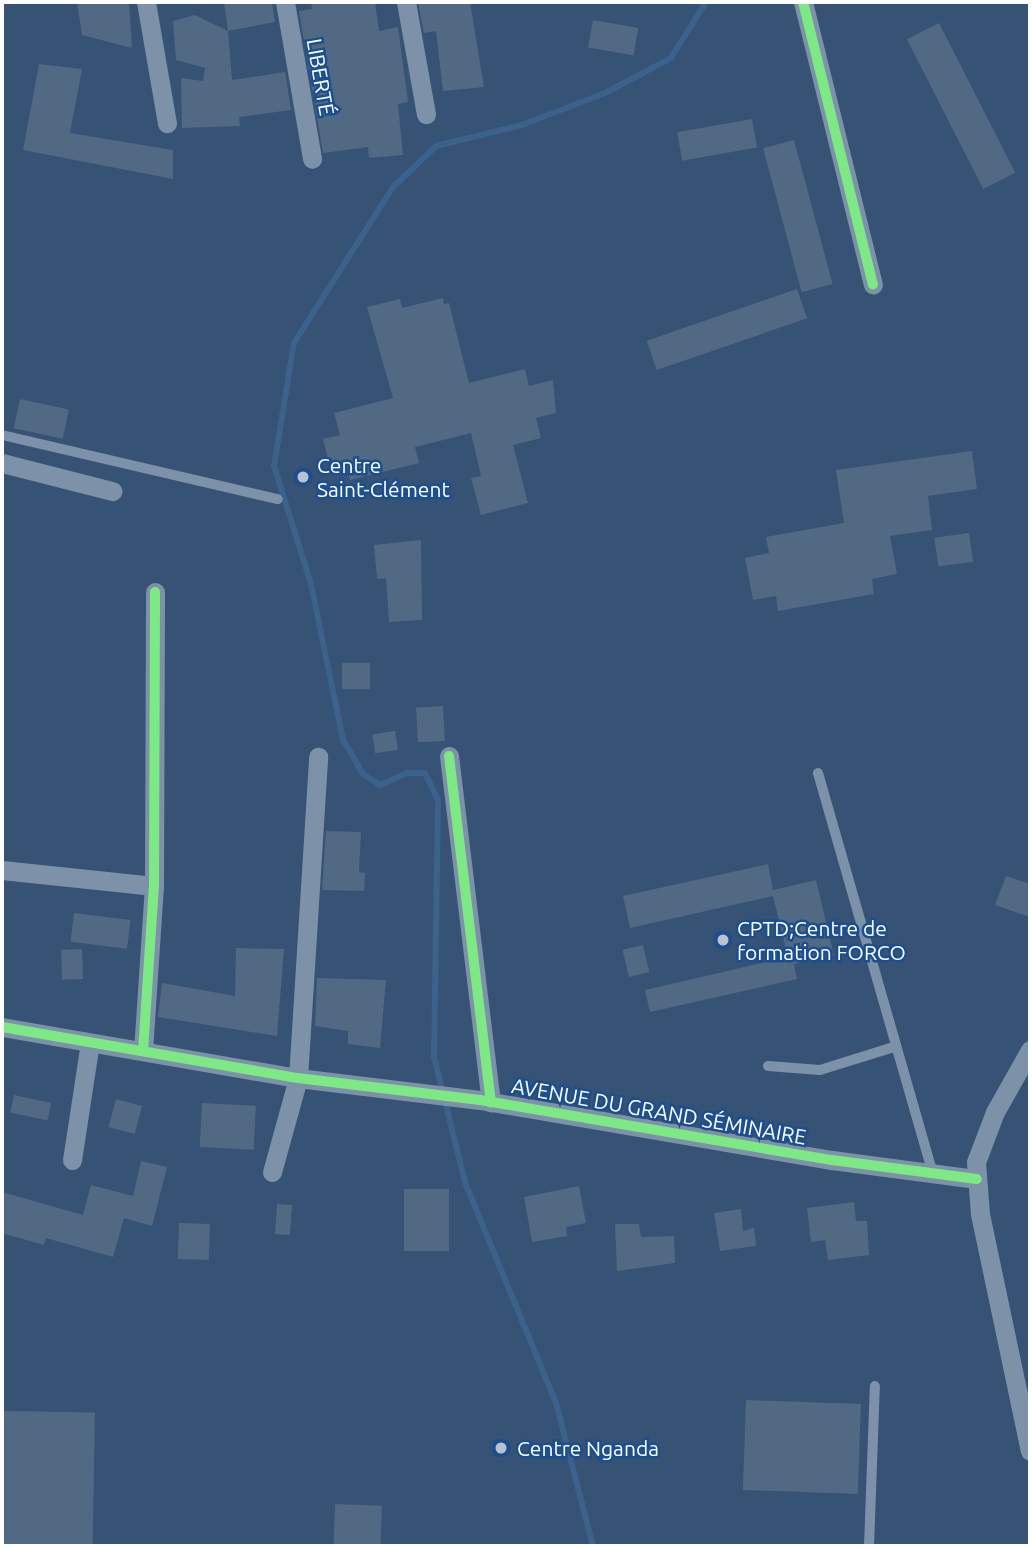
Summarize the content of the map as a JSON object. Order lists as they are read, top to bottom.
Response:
{
  "streets": {
    "street": ["LIBERTÉ", "AVENUE DU GRAND SÉMINAIRE"]
  },
  "places": ["Centre Saint-Clément", "CPTD;Centre de formation FORCO", "Centre Nganda"]
}
